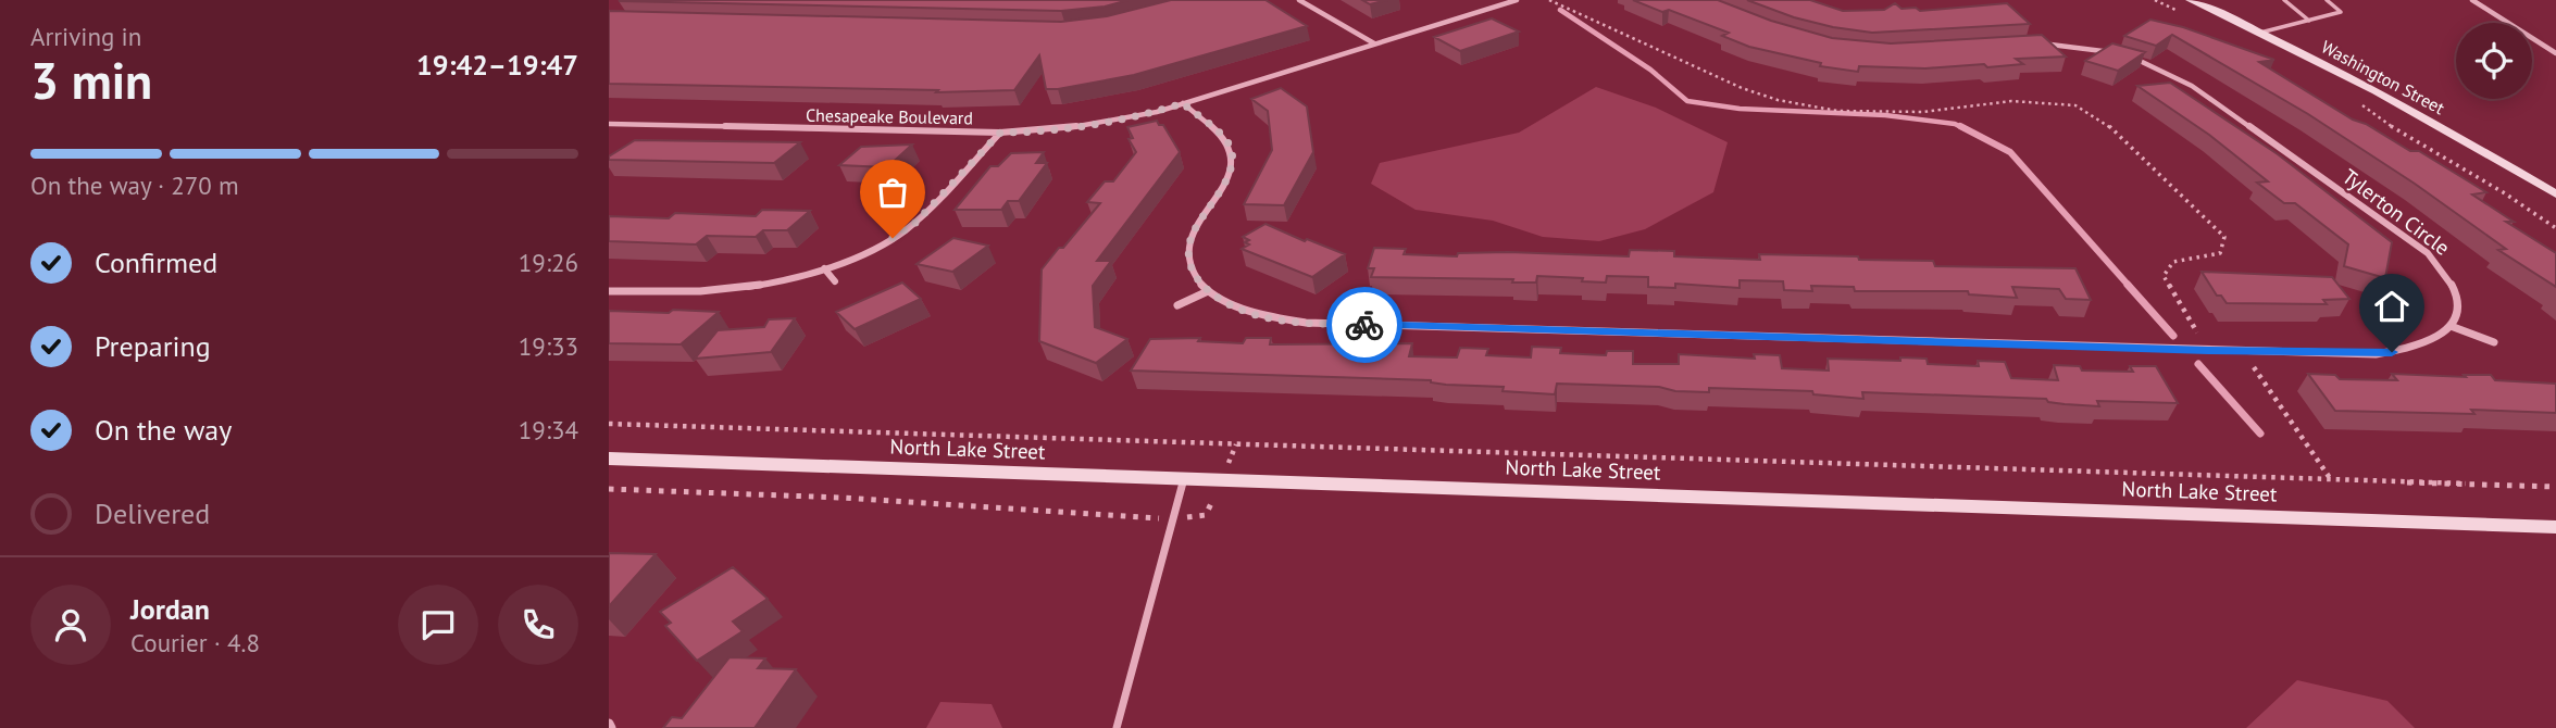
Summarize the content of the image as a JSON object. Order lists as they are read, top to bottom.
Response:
{
  "streets": {
    "street": [
      "Washington Street",
      "Chesapeake Boulevard",
      "Tylerton Circle",
      "North Lake Street"
    ]
  },
  "page": {
    "heading": ["3 min", "Arriving in", "19:42–19:47"],
    "panel": ["Jordan", "Courier · 4.8"],
    "bar": "On the way · 270 m",
    "list": [
      ["Confirmed", "19:26"],
      ["Preparing", "19:33"],
      ["On the way", "19:34"],
      "Delivered"
    ]
  }
}
